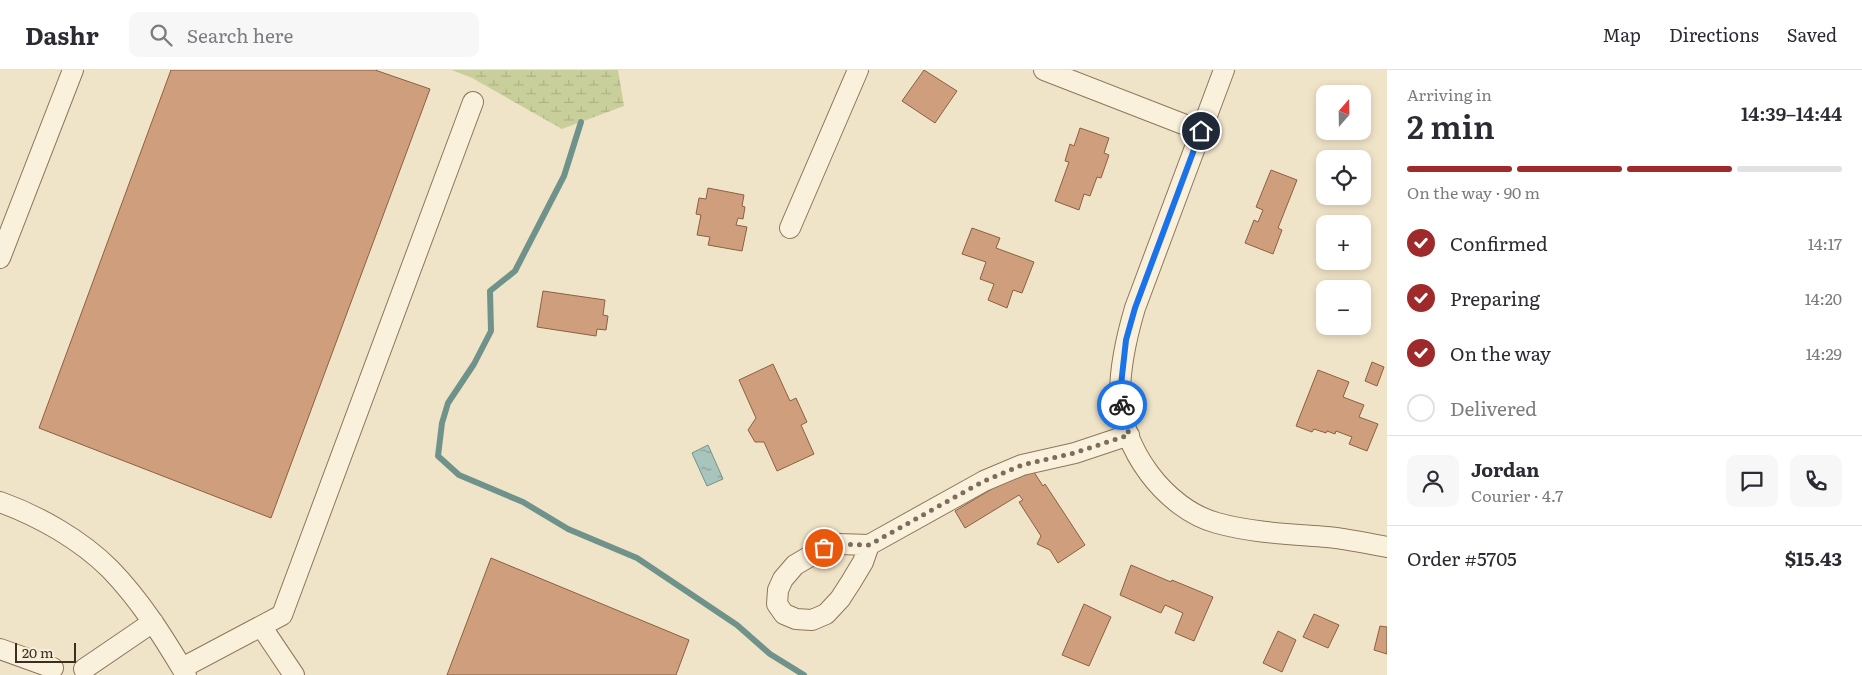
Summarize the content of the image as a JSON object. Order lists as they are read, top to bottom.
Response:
{
  "scale_bar": "20 m",
  "north": "top",
  "page": {
    "header": "Dashr",
    "search": "Search here",
    "nav": ["Map", "Directions", "Saved"],
    "heading": ["2 min", "Arriving in", "14:39–14:44"],
    "panel": [
      "Jordan",
      "Courier · 4.7",
      "Order #5705",
      "$15.43"
    ],
    "map_buttons": ["+", "−"],
    "bar": "On the way · 90 m",
    "list": [
      ["Confirmed", "14:17"],
      ["Preparing", "14:20"],
      ["On the way", "14:29"],
      "Delivered"
    ],
    "scale": "20 m"
  }
}
